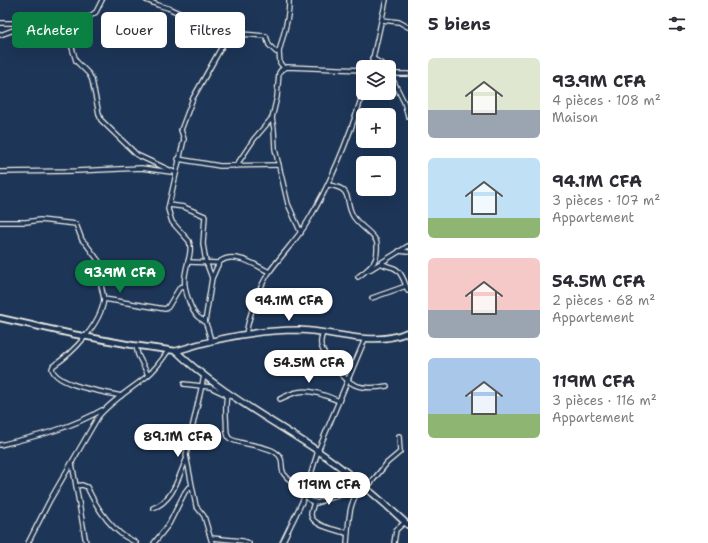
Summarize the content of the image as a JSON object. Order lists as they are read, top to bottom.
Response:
{
  "page": {
    "heading": "5 biens",
    "chip": ["Acheter", "Louer", "Filtres"],
    "list": [
      {
        "name": "93.9M CFA",
        "note": "4 pièces · 108 m² · Maison"
      },
      {
        "name": "94.1M CFA",
        "note": "3 pièces · 107 m² · Appartement"
      },
      {
        "name": "54.5M CFA",
        "note": "2 pièces · 68 m² · Appartement"
      },
      {
        "name": "119M CFA",
        "note": "3 pièces · 116 m² · Appartement"
      }
    ],
    "map_buttons": ["+", "−"],
    "price": [
      "93.9M CFA",
      "94.1M CFA",
      "54.5M CFA",
      "89.1M CFA",
      "119M CFA"
    ]
  }
}
